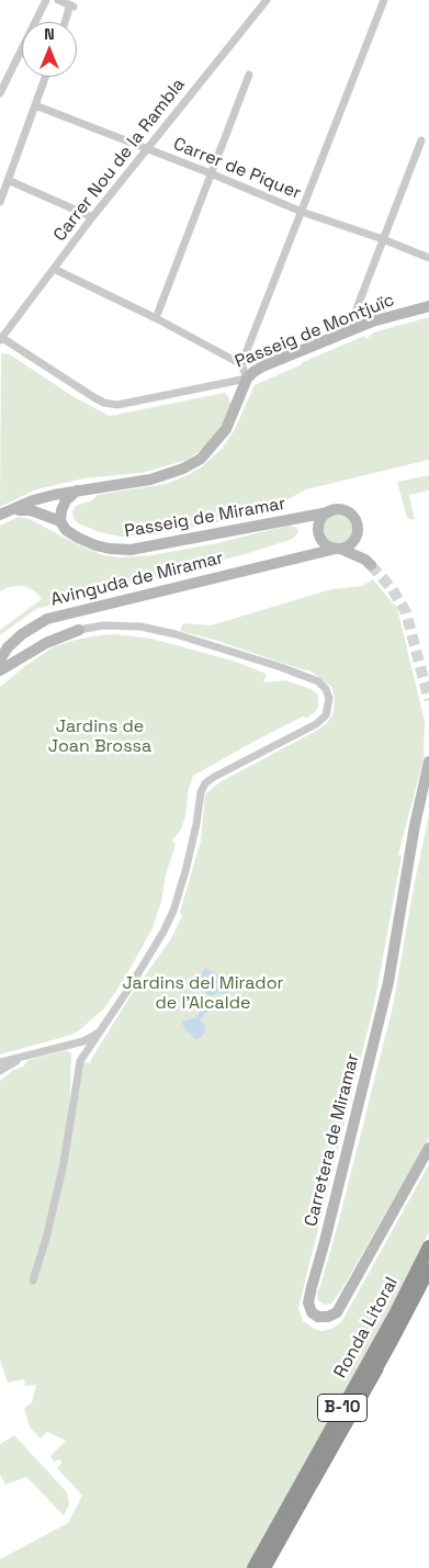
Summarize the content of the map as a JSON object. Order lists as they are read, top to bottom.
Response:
{
  "streets": {
    "highway": ["Ronda Litoral", "B-10"],
    "street": [
      "Carrer Nou de la Rambla",
      "Carrer de Piquer",
      "Passeig de Montjuïc",
      "Passeig de Miramar",
      "Avinguda de Miramar",
      "Carretera de Miramar"
    ]
  },
  "crossings": [
    ["Carrer Nou de la Rambla", "Carrer de Piquer"],
    ["Carrer Nou de la Rambla", "Passeig de Montjuïc"],
    ["Passeig de Miramar", "Avinguda de Miramar"]
  ],
  "parks": ["Jardins de Joan Brossa", "Jardins del Mirador de l'Alcalde"],
  "north": "top"
}
